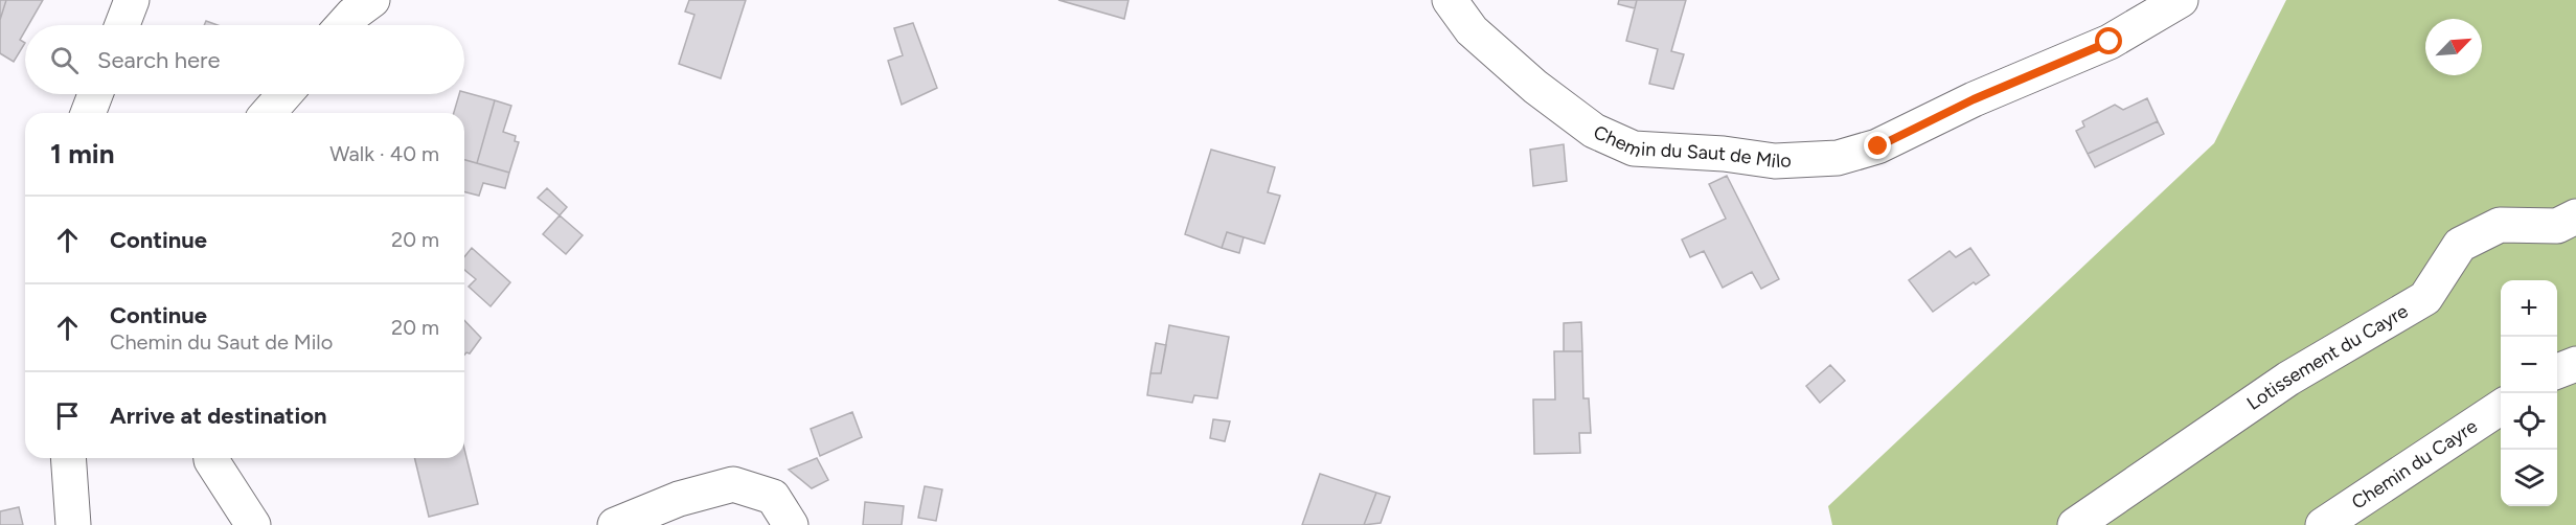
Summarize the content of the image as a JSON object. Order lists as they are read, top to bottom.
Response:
{
  "streets": {
    "street": ["Chemin du Saut de Milo", "Lotissement du Cayre", "Chemin du Cayre"]
  },
  "north": "top right",
  "page": {
    "search": "Search here",
    "heading": ["1 min", "Walk · 40 m"],
    "list": [
      ["Continue", "20 m"],
      ["Continue", "Chemin du Saut de Milo", "20 m"],
      "Arrive at destination"
    ],
    "map_buttons": ["+", "−"]
  }
}
